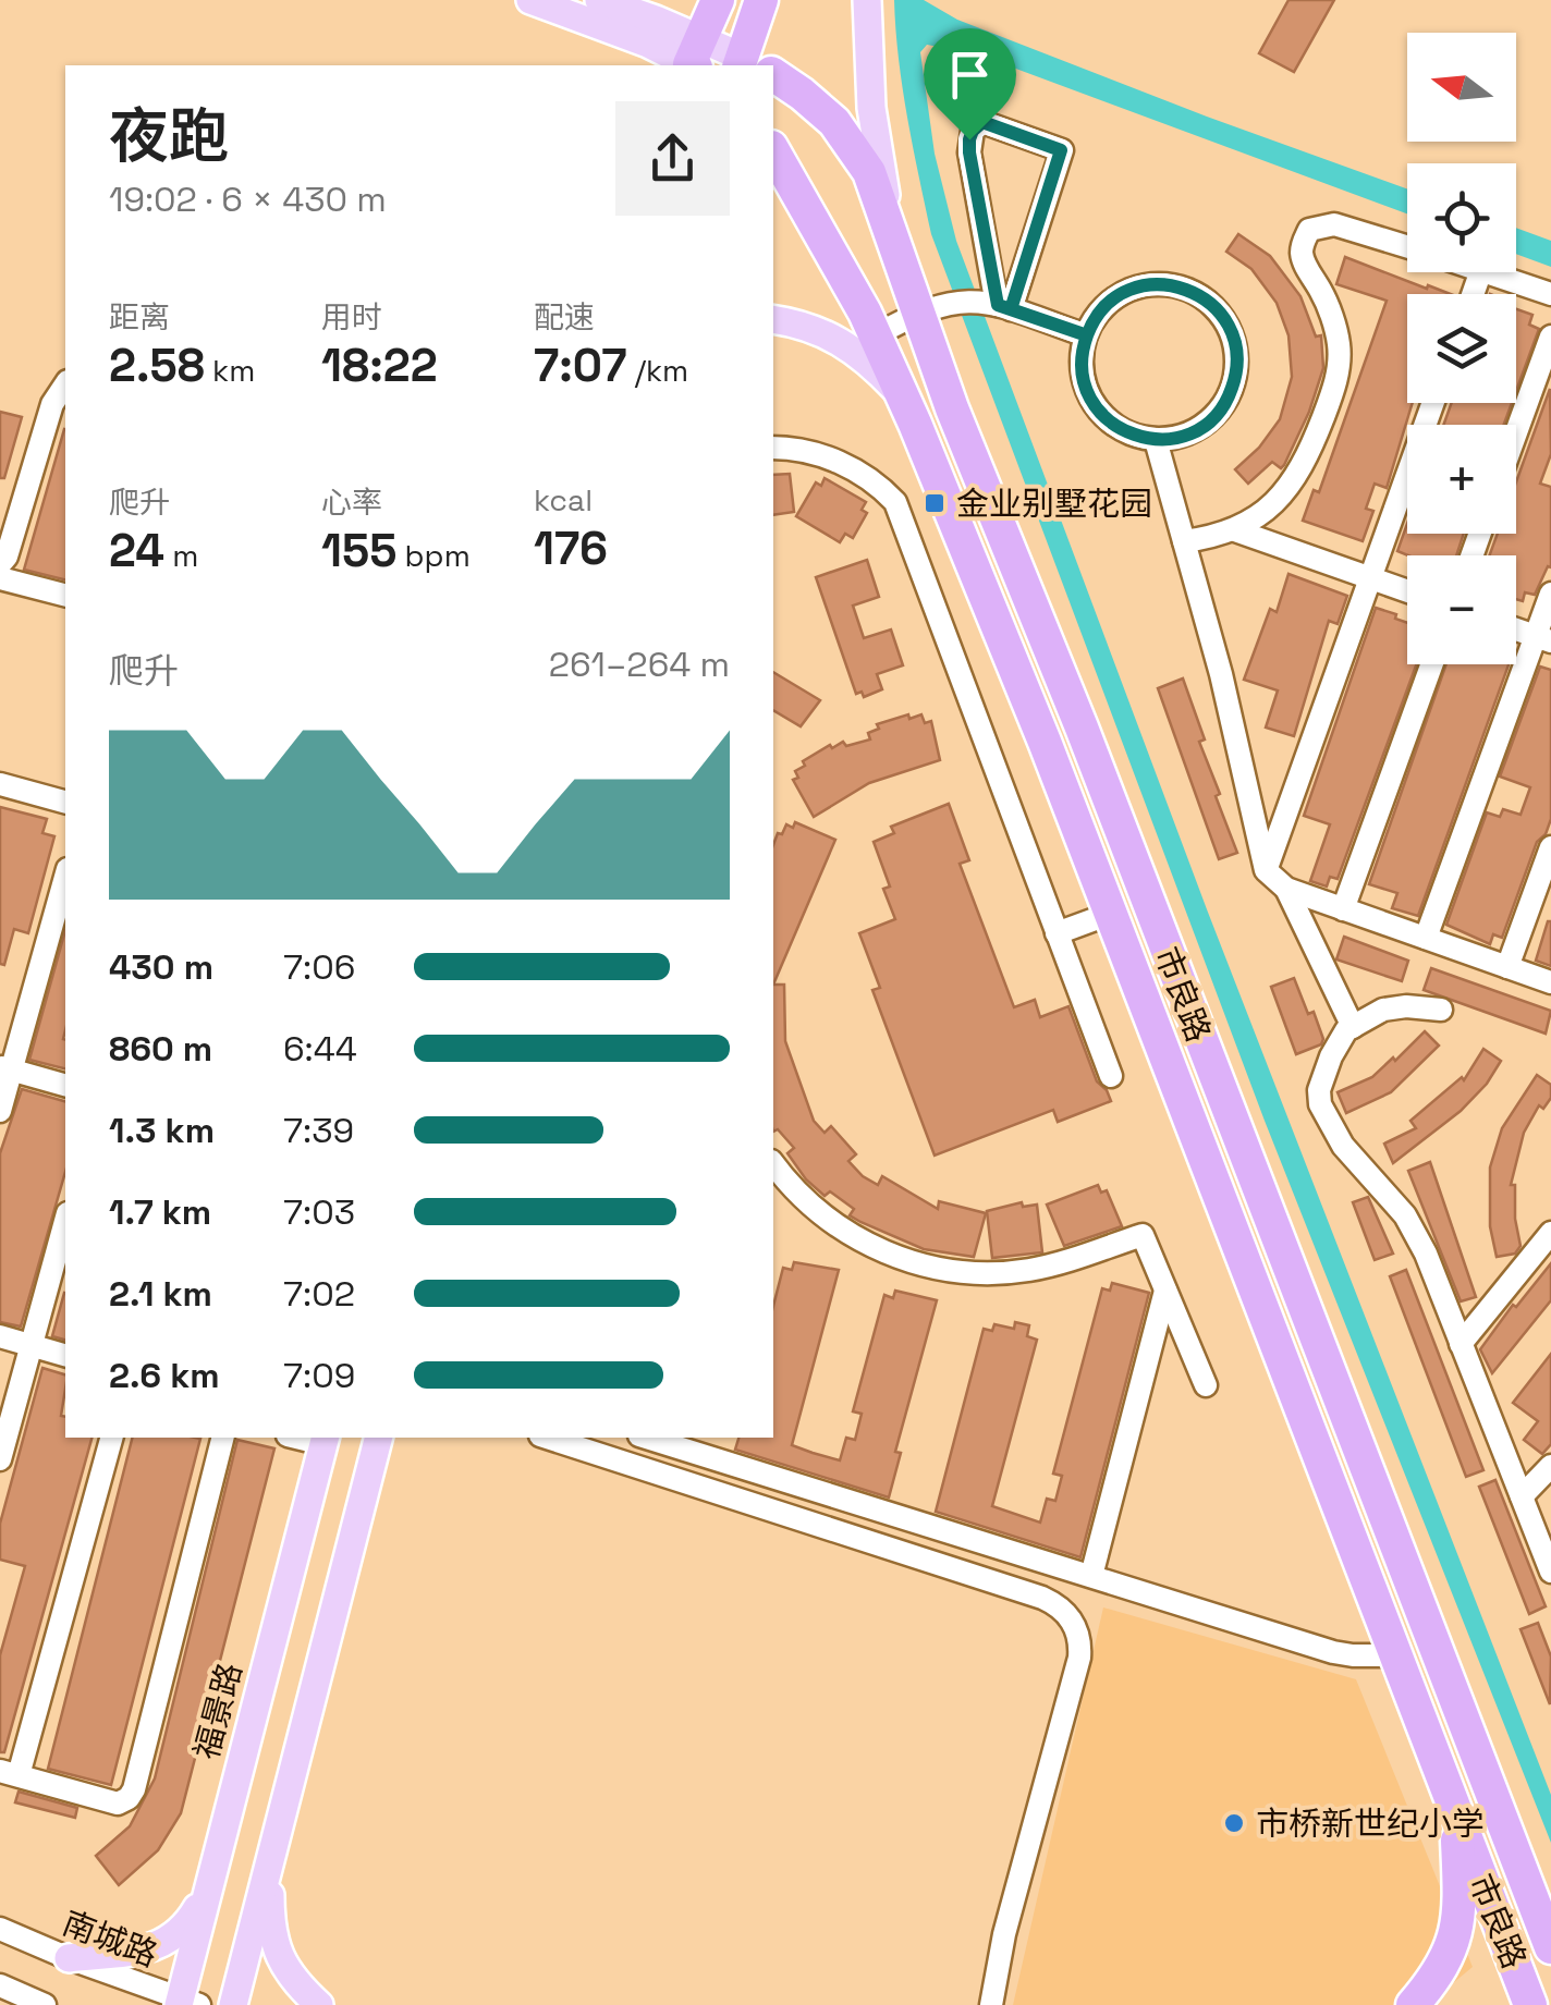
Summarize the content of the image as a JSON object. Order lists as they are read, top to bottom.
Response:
{
  "streets": {
    "highway": ["市良路"],
    "main road": ["福景路"],
    "street": ["南城路"]
  },
  "crossings": [
    ["福景路", "南城路"]
  ],
  "places": {
    "transit": ["金业别墅花园"],
    "other": ["市桥新世纪小学"]
  },
  "north": "left",
  "page": {
    "map_buttons": ["+", "−"],
    "heading": ["夜跑", "19:02 · 6 × 430 m"],
    "stats": [
      ["距离", "2.58 km"],
      ["用时", "18:22"],
      ["配速", "7:07 /km"],
      ["爬升", "24 m"],
      ["心率", "155 bpm"],
      ["kcal", "176"]
    ],
    "chart": ["爬升", "261–264 m"],
    "list": [
      {
        "name": "430 m",
        "note": "7:06"
      },
      {
        "name": "860 m",
        "note": "6:44"
      },
      {
        "name": "1.3 km",
        "note": "7:39"
      },
      {
        "name": "1.7 km",
        "note": "7:03"
      },
      {
        "name": "2.1 km",
        "note": "7:02"
      },
      {
        "name": "2.6 km",
        "note": "7:09"
      }
    ]
  }
}
